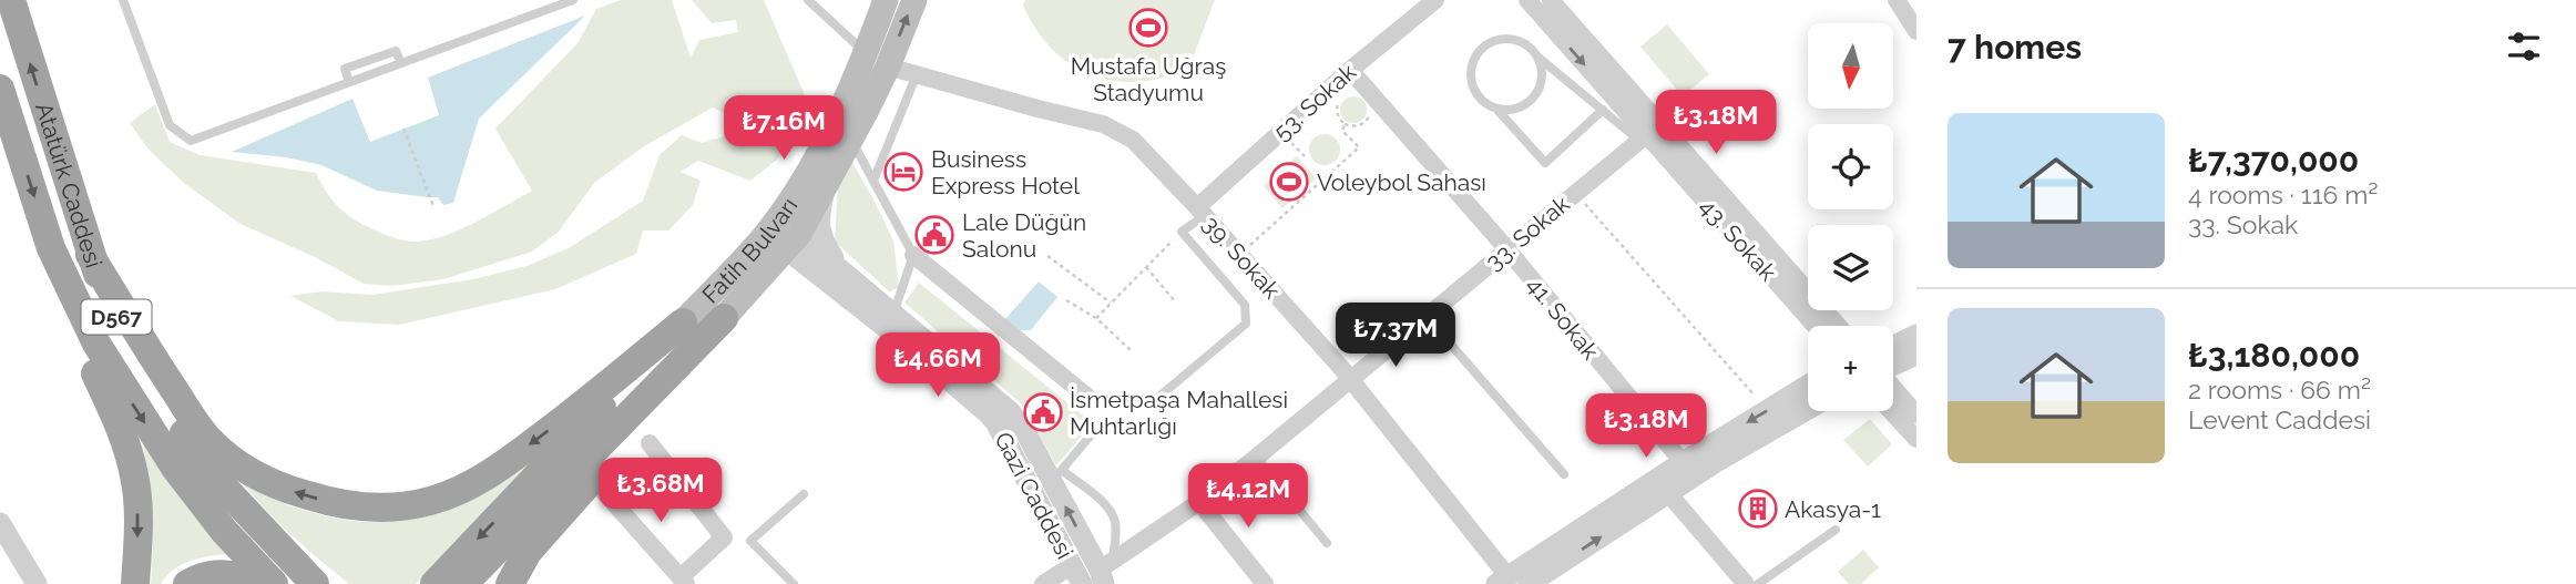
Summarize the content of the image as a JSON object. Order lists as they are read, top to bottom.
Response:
{
  "streets": {
    "highway": ["Atatürk Caddesi", "D567"],
    "main road": ["Fatih Bulvarı"],
    "street": [
      "53. Sokak",
      "33. Sokak",
      "43. Sokak",
      "39. Sokak",
      "41. Sokak",
      "Gazi Caddesi"
    ]
  },
  "crossings": [
    ["53. Sokak", "39. Sokak"],
    ["53. Sokak", "41. Sokak"],
    ["33. Sokak", "43. Sokak"],
    ["33. Sokak", "39. Sokak"],
    ["33. Sokak", "41. Sokak"],
    ["Fatih Bulvarı", "39. Sokak"],
    ["Fatih Bulvarı", "Gazi Caddesi"]
  ],
  "places": {
    "sports": ["Mustafa Uğraş Stadyumu", "Voleybol Sahası"],
    "hotel": ["Business Express Hotel"],
    "public building": ["Lale Düğün Salonu", "İsmetpaşa Mahallesi Muhtarlığı"],
    "building": ["Akasya-1"]
  },
  "north": "bottom",
  "page": {
    "heading": "7 homes",
    "map_buttons": "+",
    "price": [
      "₺3.18M",
      "₺7.16M",
      "₺7.37M",
      "₺4.66M",
      "₺3.18M",
      "₺3.68M",
      "₺4.12M"
    ],
    "list": [
      {
        "name": "₺7,370,000",
        "note": "4 rooms · 116 m² · 33. Sokak"
      },
      {
        "name": "₺3,180,000",
        "note": "2 rooms · 66 m² · Levent Caddesi"
      }
    ]
  }
}
